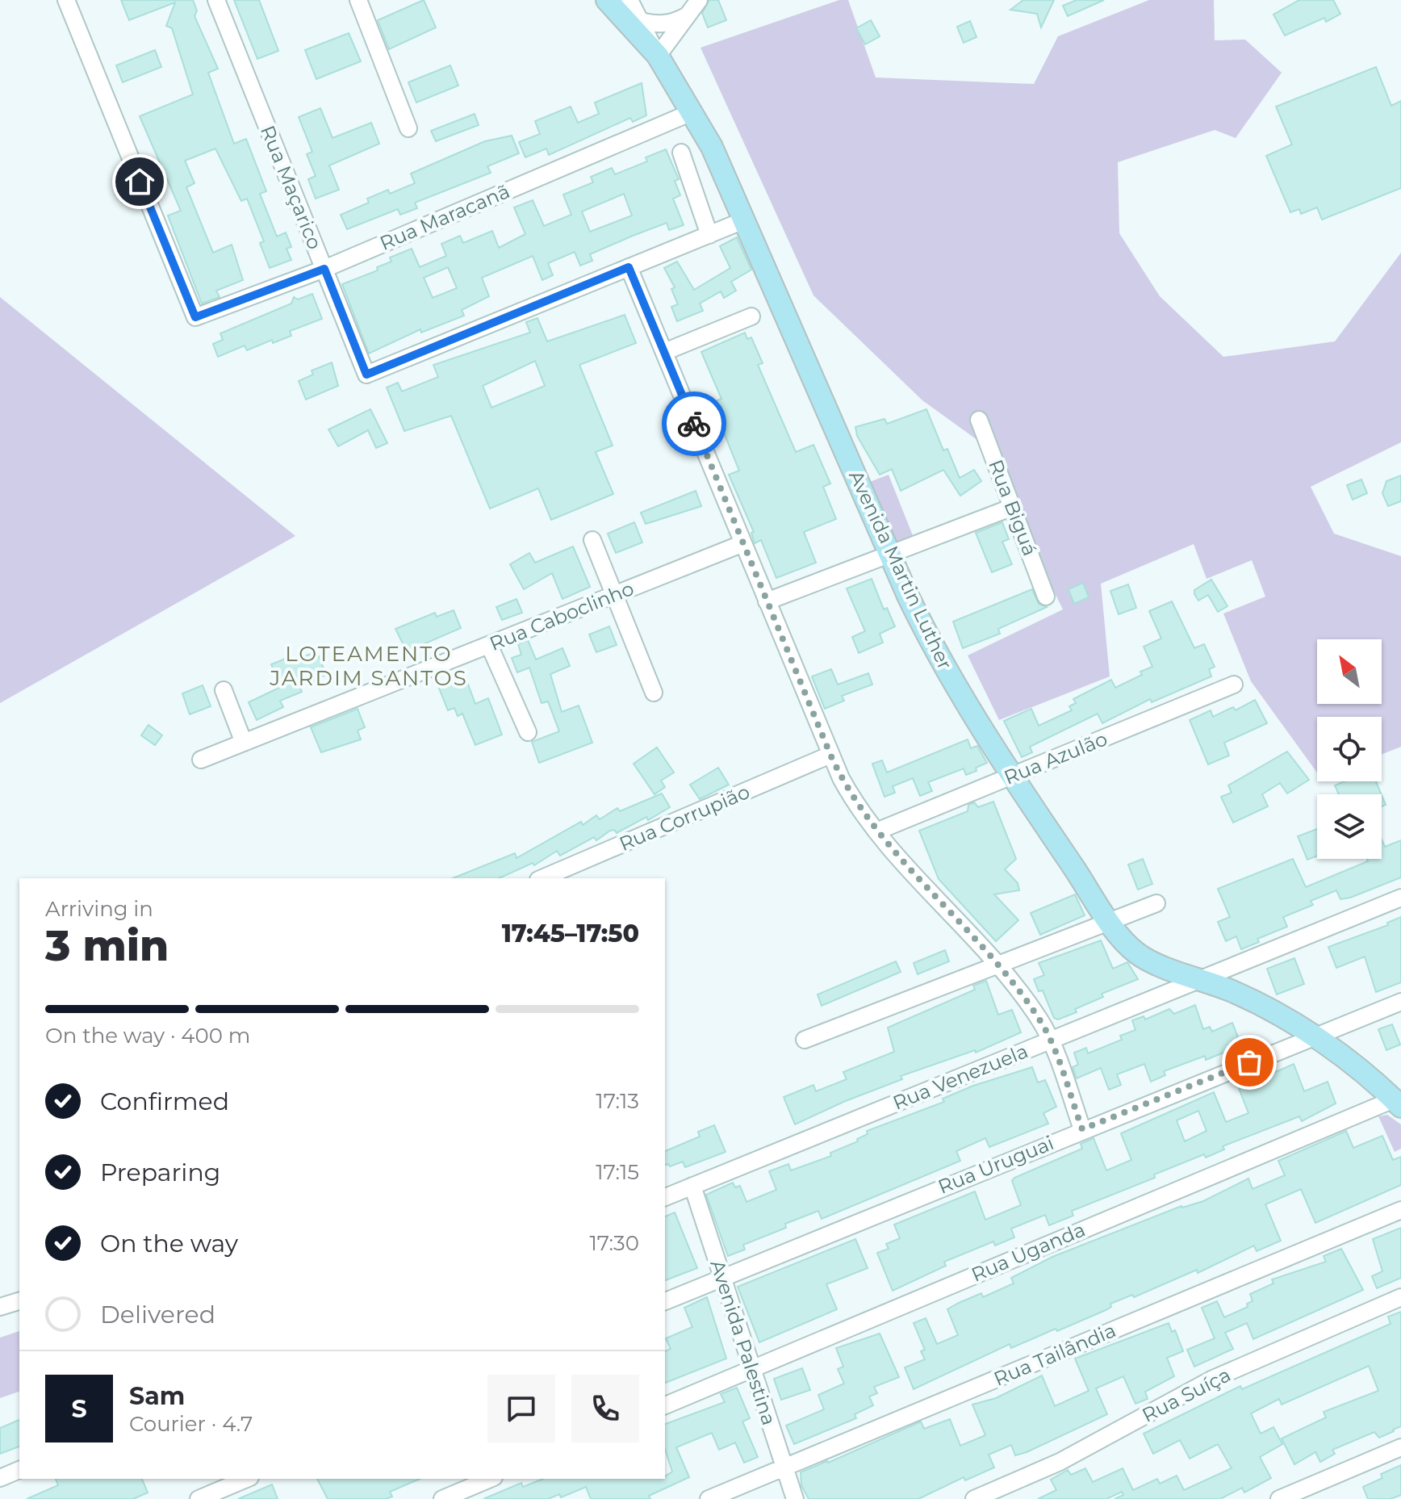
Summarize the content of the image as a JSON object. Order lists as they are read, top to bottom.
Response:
{
  "streets": {
    "main road": ["Avenida Martin Luther"],
    "street": [
      "Rua Maçarico",
      "Rua Maracanã",
      "Rua Biguá",
      "Rua Caboclinho",
      "Rua Azulão",
      "Rua Corrupião",
      "Rua Venezuela",
      "Rua Uruguai",
      "Rua Uganda",
      "Avenida Palestina",
      "Rua Tailândia",
      "Rua Suíça"
    ]
  },
  "crossings": [
    ["Rua Maçarico", "Rua Maracanã"],
    ["Rua Maracanã", "Avenida Martin Luther"],
    ["Avenida Martin Luther", "Rua Azulão"],
    ["Avenida Martin Luther", "Rua Venezuela"],
    ["Avenida Martin Luther", "Rua Uruguai"],
    ["Avenida Martin Luther", "Rua Uganda"],
    ["Rua Venezuela", "Avenida Palestina"],
    ["Rua Uruguai", "Avenida Palestina"],
    ["Rua Uganda", "Avenida Palestina"],
    ["Avenida Palestina", "Rua Tailândia"]
  ],
  "districts": ["LOTEAMENTO JARDIM SANTOS"],
  "north": "top left",
  "page": {
    "heading": ["3 min", "Arriving in", "17:45–17:50"],
    "panel": ["Sam", "Courier · 4.7"],
    "bar": "On the way · 400 m",
    "list": [
      ["Confirmed", "17:13"],
      ["Preparing", "17:15"],
      ["On the way", "17:30"],
      "Delivered"
    ],
    "round": "S"
  }
}
